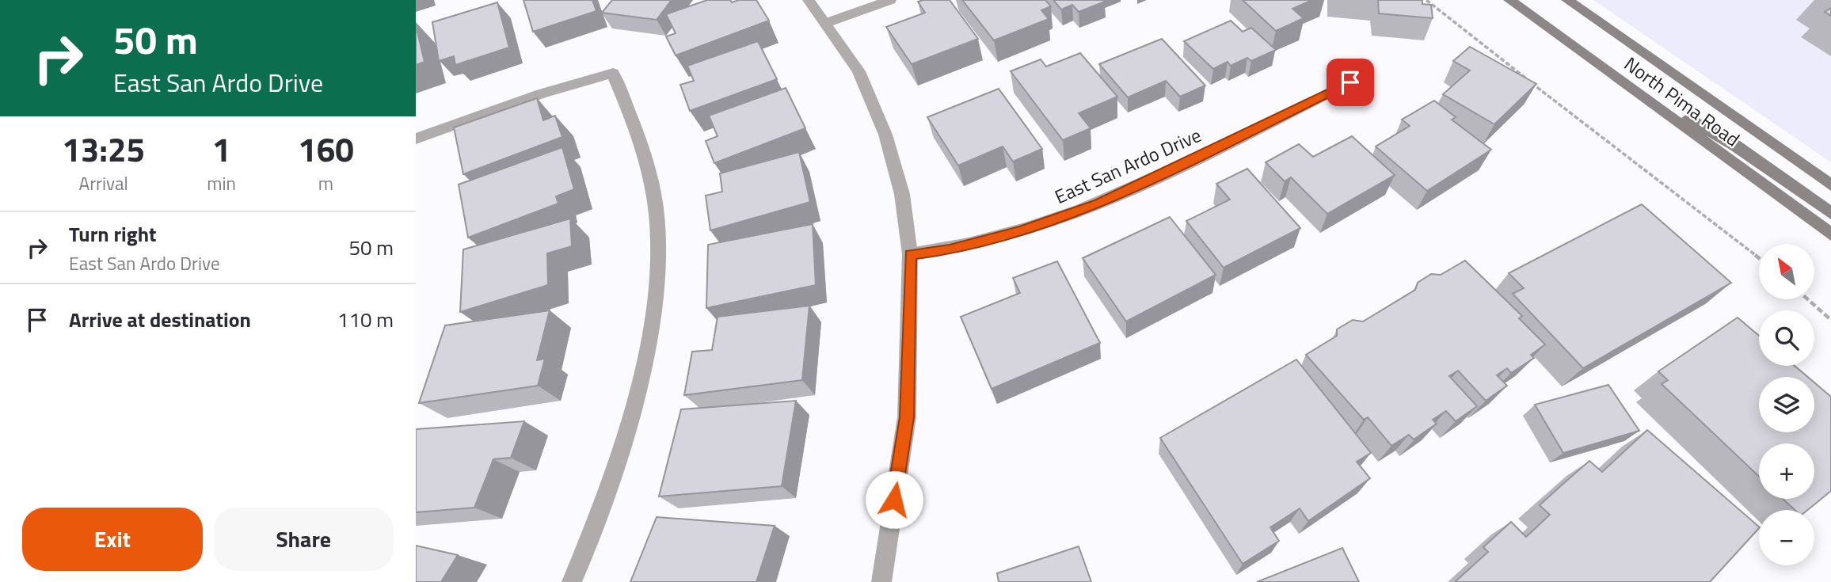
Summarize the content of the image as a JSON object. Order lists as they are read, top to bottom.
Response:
{
  "streets": {
    "main road": ["North Pima Road"],
    "street": ["East San Ardo Drive"]
  },
  "north": "top left",
  "page": {
    "turn": ["50 m", "East San Ardo Drive"],
    "eta": [
      "13:25",
      "Arrival",
      "1",
      "min",
      "160",
      "m"
    ],
    "list": [
      {
        "name": "Turn right",
        "note": "East San Ardo Drive",
        "value": "50 m"
      },
      {
        "name": "Arrive at destination",
        "value": "110 m"
      }
    ],
    "map_buttons": ["+", "−"],
    "buttons": ["Exit", "Share"]
  }
}
